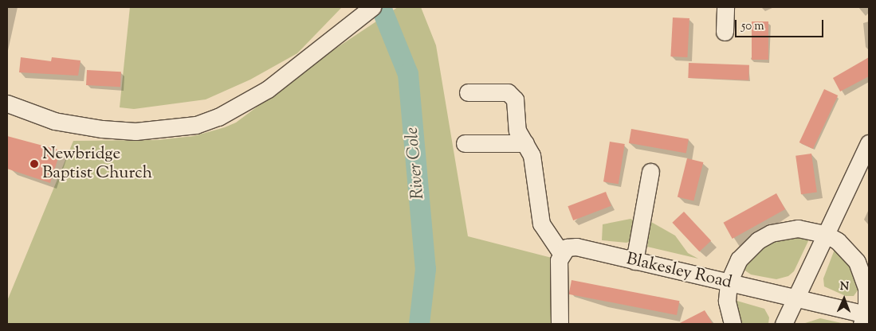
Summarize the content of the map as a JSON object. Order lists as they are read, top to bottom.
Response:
{
  "streets": {
    "street": ["Blakesley Road"]
  },
  "water": ["River Cole"],
  "places": ["Newbridge Baptist Church"],
  "scale_bar": "50 m",
  "north": "top"
}
